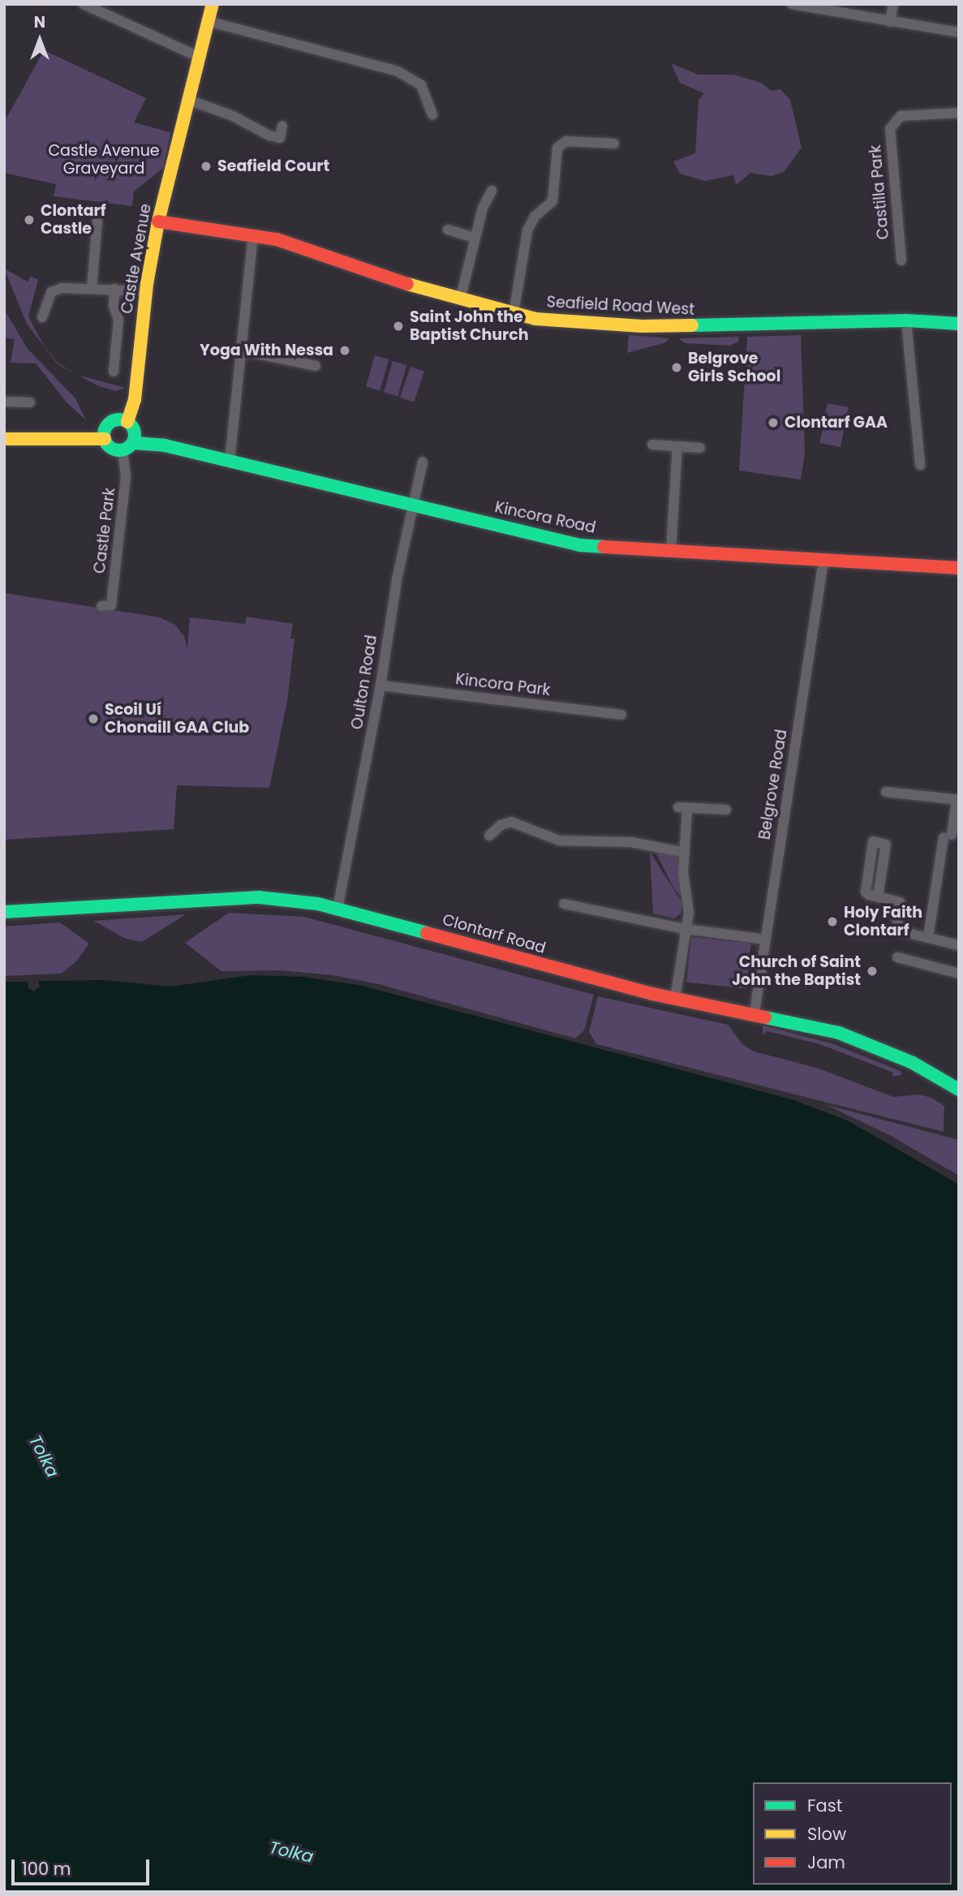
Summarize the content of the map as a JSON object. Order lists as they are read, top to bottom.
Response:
{
  "streets": {
    "street": [
      "Castilla Park",
      "Castle Avenue",
      "Seafield Road West",
      "Kincora Road",
      "Castle Park",
      "Oulton Road",
      "Kincora Park",
      "Belgrove Road",
      "Clontarf Road"
    ]
  },
  "crossings": [
    ["Castle Avenue", "Seafield Road West"],
    ["Castle Avenue", "Kincora Road"],
    ["Castle Avenue", "Castle Park"],
    ["Kincora Road", "Castle Park"],
    ["Kincora Road", "Oulton Road"],
    ["Kincora Road", "Belgrove Road"],
    ["Oulton Road", "Kincora Park"],
    ["Oulton Road", "Clontarf Road"],
    ["Belgrove Road", "Clontarf Road"]
  ],
  "water": ["Tolka"],
  "parks": ["Castle Avenue Graveyard"],
  "places": [
    "Seafield Court",
    "Clontarf Castle",
    "Saint John the Baptist Church",
    "Yoga With Nessa",
    "Belgrove Girls School",
    "Clontarf GAA",
    "Scoil Uí Chonaill GAA Club",
    "Holy Faith Clontarf",
    "Church of Saint John the Baptist"
  ],
  "legend": ["Fast", "Slow", "Jam"],
  "scale_bar": "100 m",
  "north": "top"
}
